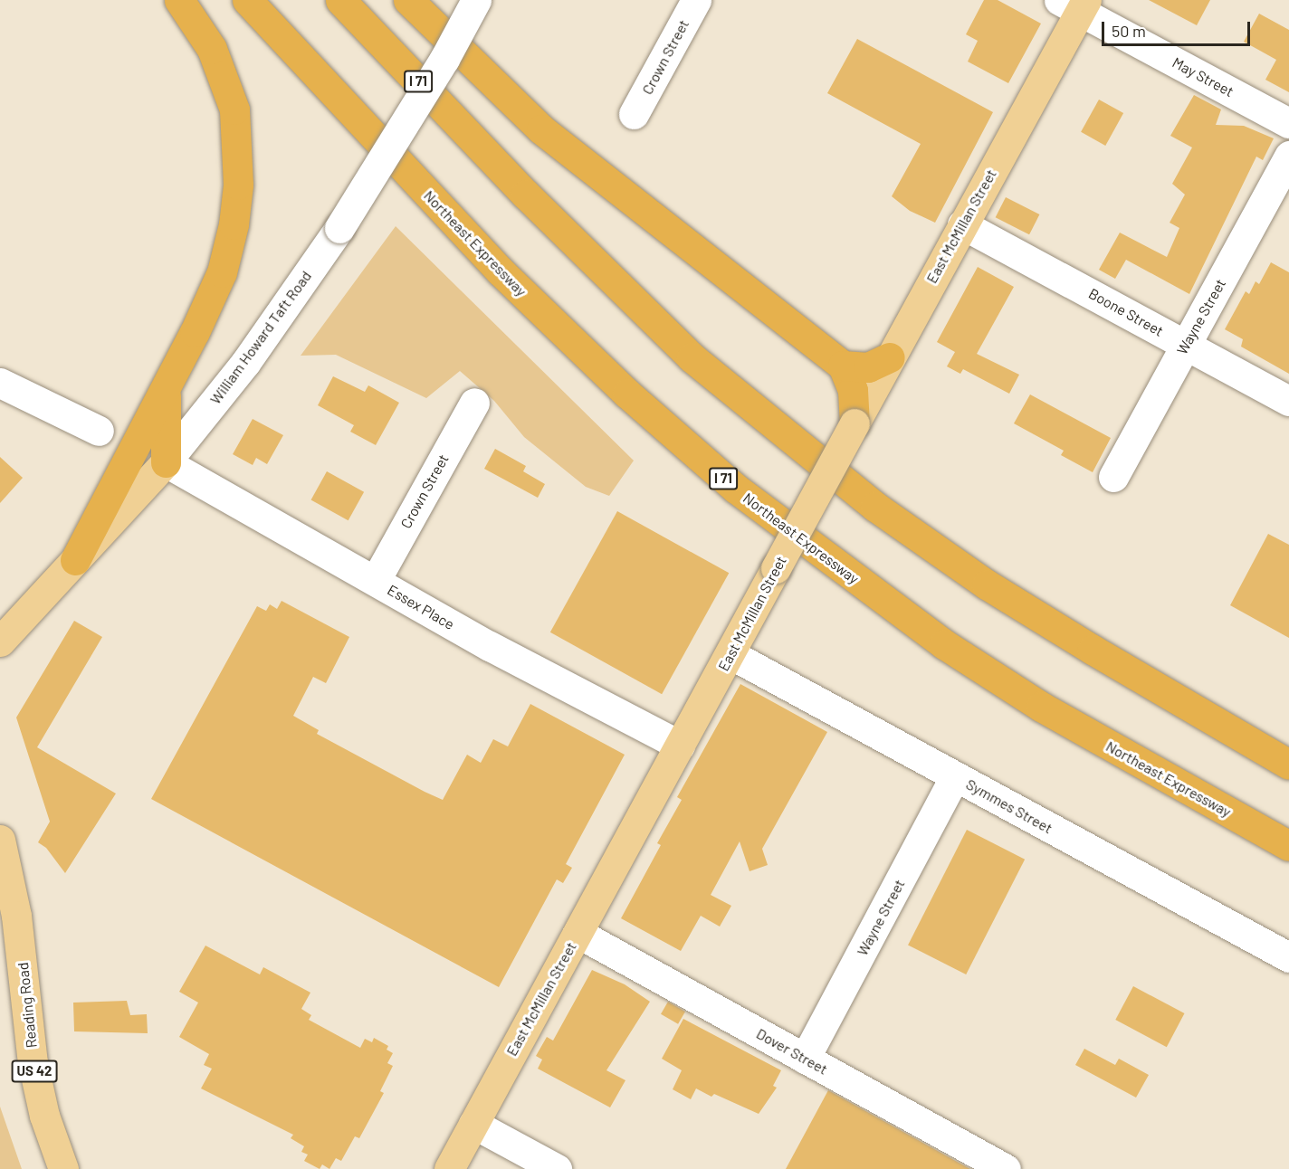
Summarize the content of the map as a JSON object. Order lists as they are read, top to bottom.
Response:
{
  "streets": {
    "highway": ["I 71", "Northeast Expressway"],
    "main road": [
      "East McMillan Street",
      "William Howard Taft Road",
      "Reading Road",
      "US 42"
    ],
    "street": [
      "Crown Street",
      "May Street",
      "Boone Street",
      "Wayne Street",
      "Essex Place",
      "Symmes Street",
      "Dover Street"
    ]
  },
  "crossings": [
    ["Crown Street", "Essex Place"],
    ["May Street", "East McMillan Street"],
    ["East McMillan Street", "Boone Street"],
    ["East McMillan Street", "Essex Place"],
    ["East McMillan Street", "Symmes Street"],
    ["East McMillan Street", "Dover Street"],
    ["Boone Street", "Wayne Street"],
    ["Wayne Street", "Symmes Street"],
    ["Wayne Street", "Dover Street"],
    ["William Howard Taft Road", "Essex Place"]
  ],
  "scale_bar": "50 m"
}
